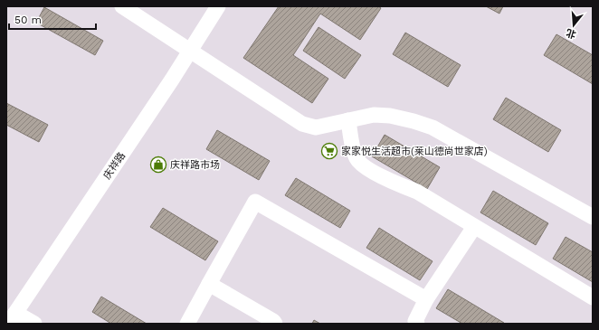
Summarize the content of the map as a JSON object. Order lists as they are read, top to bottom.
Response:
{
  "streets": {
    "street": ["庆祥路"]
  },
  "places": {
    "supermarket": ["家家悦生活超市(莱山德尚世家店)"],
    "shop": ["庆祥路市场"]
  },
  "scale_bar": "50 m",
  "north": "bottom"
}
